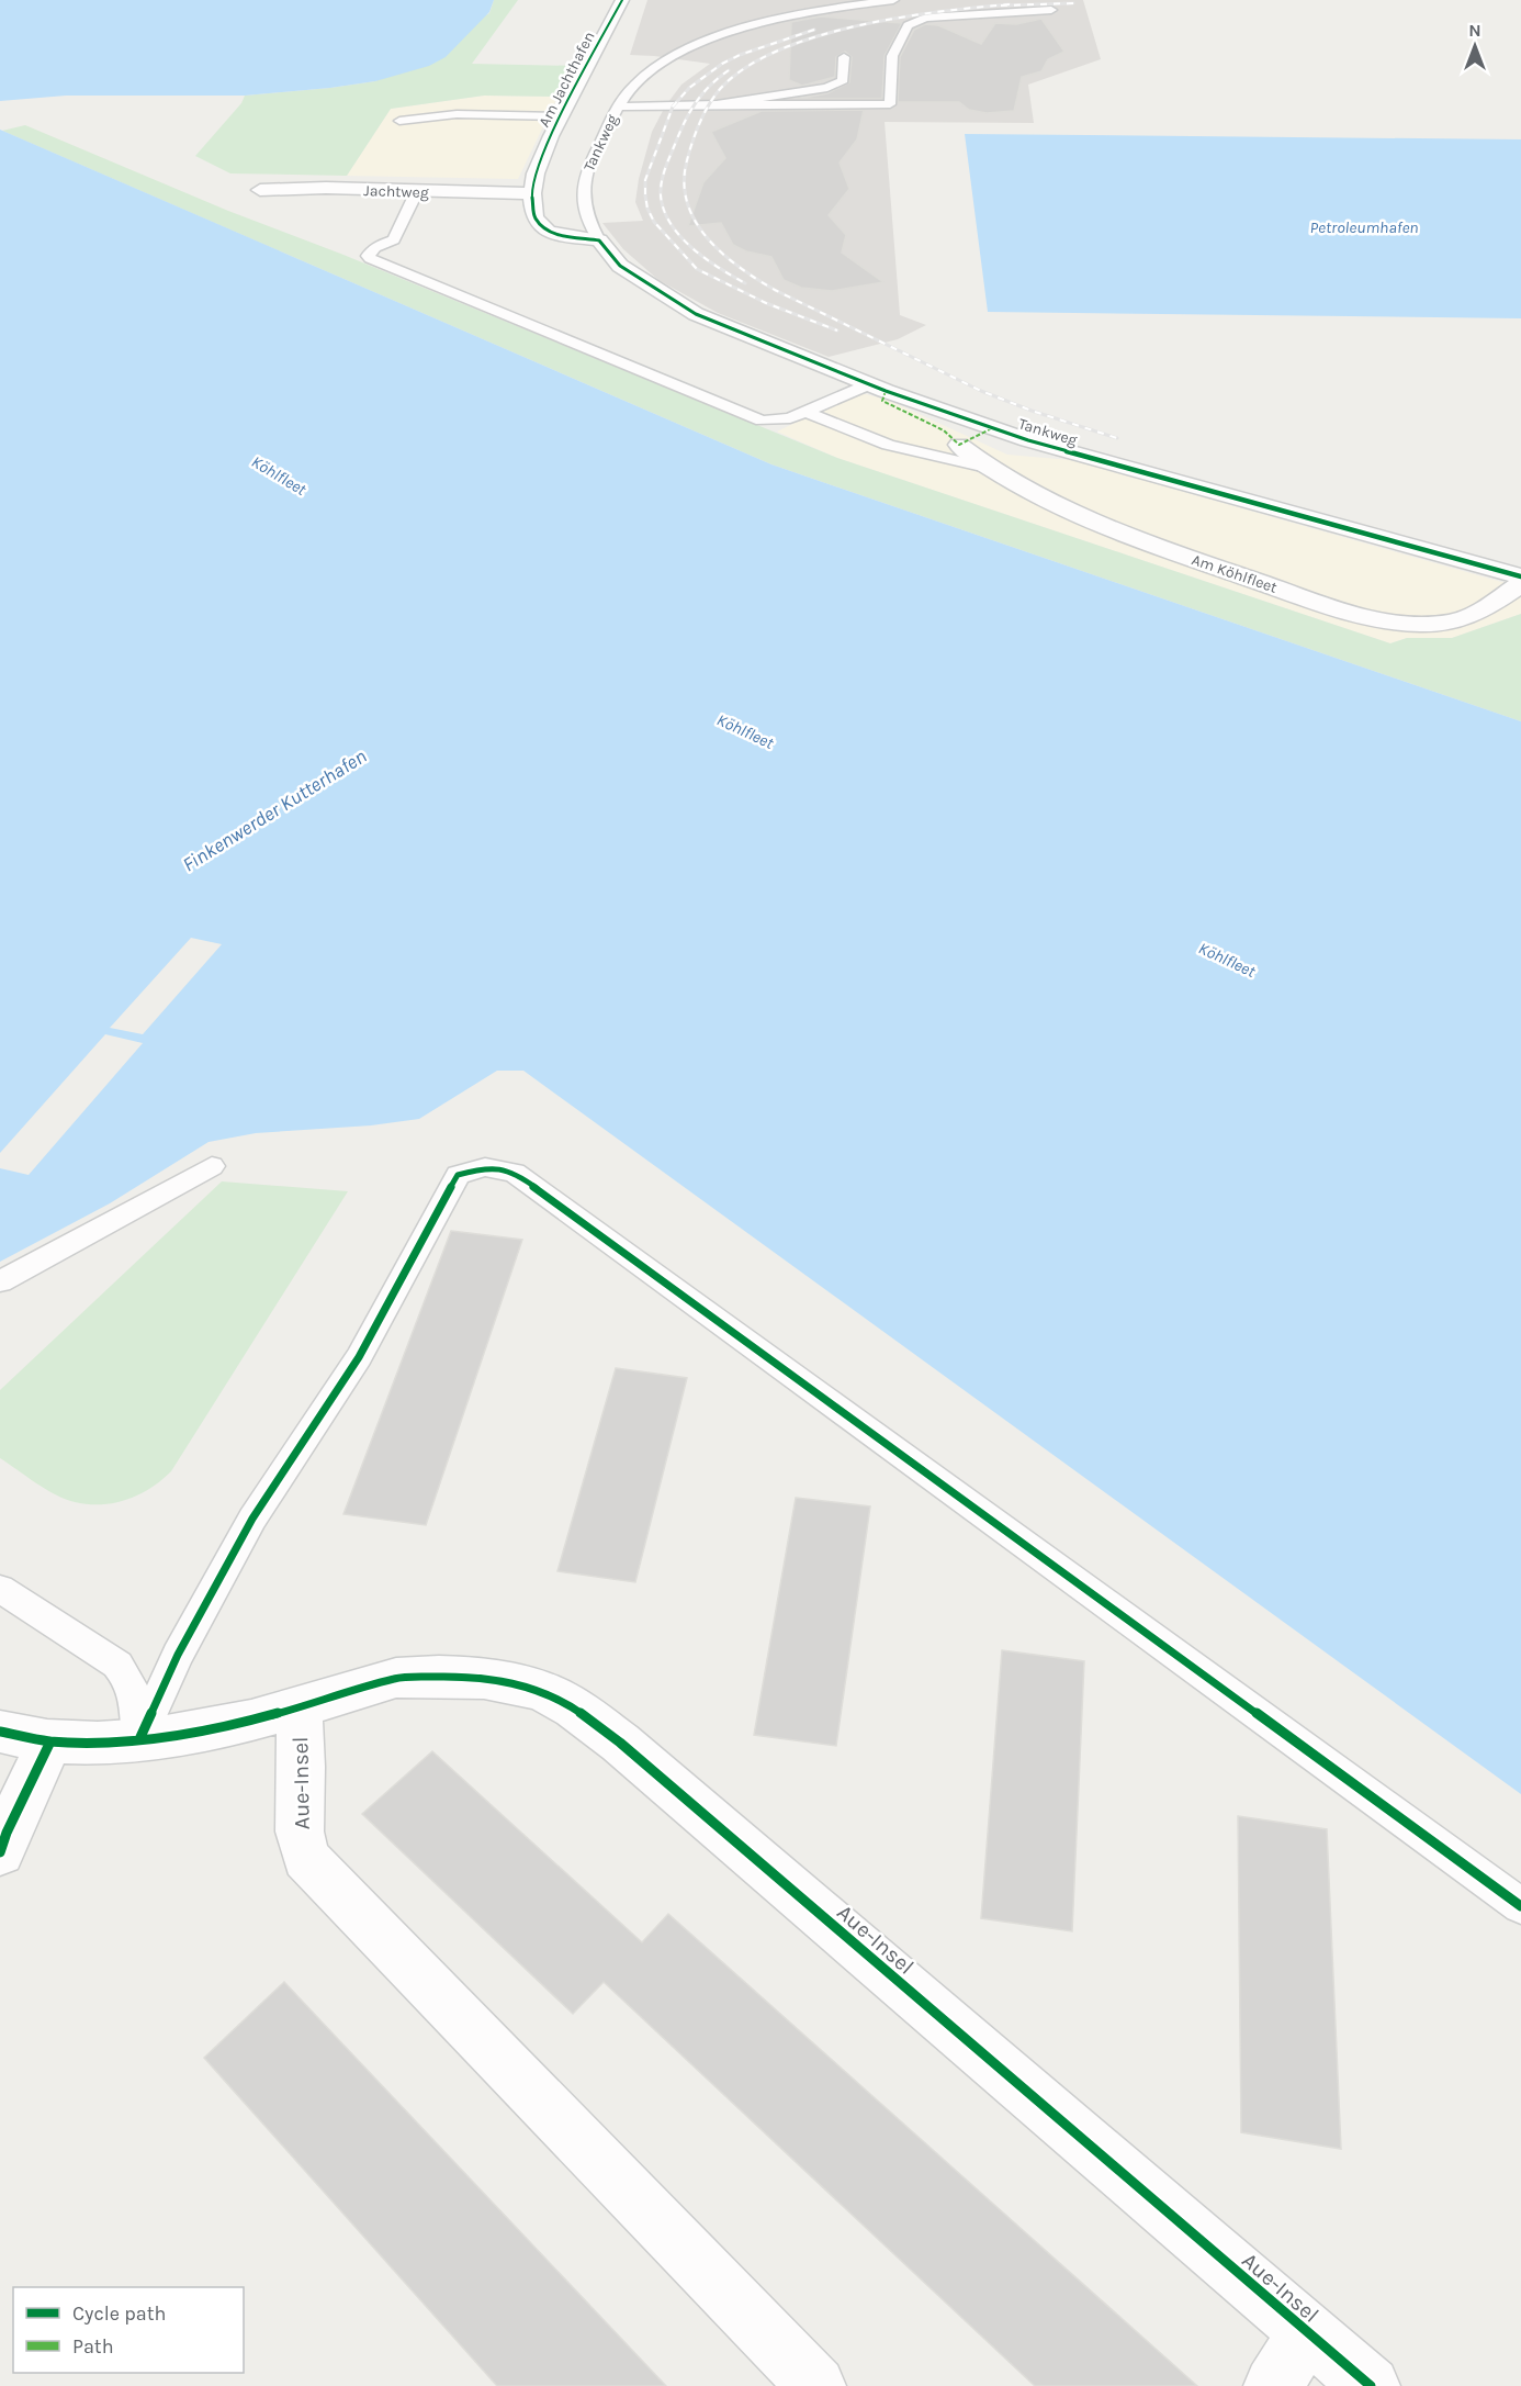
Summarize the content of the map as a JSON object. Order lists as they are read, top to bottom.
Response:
{
  "streets": {
    "street": [
      "Am Jachthafen",
      "Tankweg",
      "Jachtweg",
      "Am Köhlfleet",
      "Aue-Insel"
    ]
  },
  "crossings": [
    ["Am Jachthafen", "Jachtweg"]
  ],
  "water": ["Petroleumhafen", "Köhlfleet", "Finkenwerder Kutterhafen"],
  "legend": ["Cycle path", "Path"],
  "north": "top"
}
